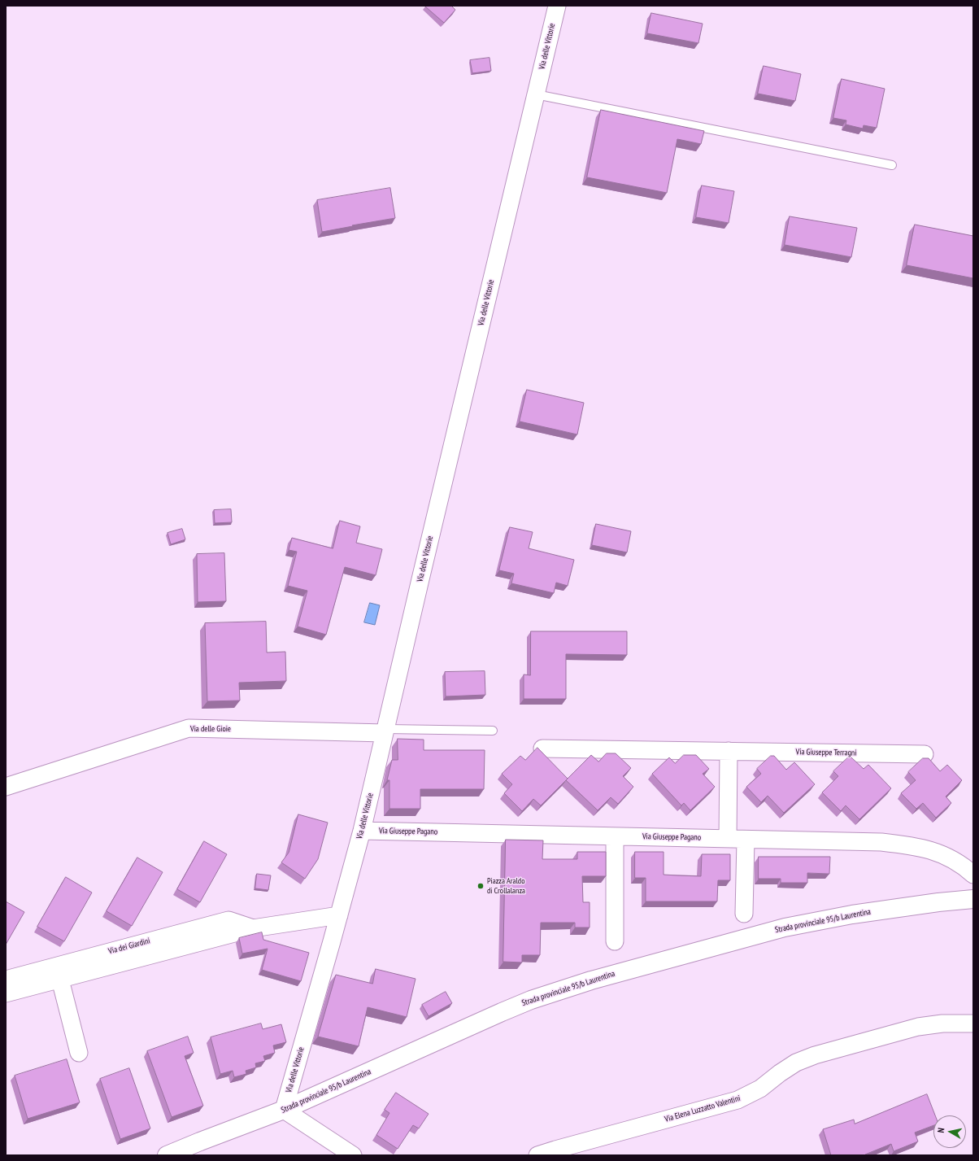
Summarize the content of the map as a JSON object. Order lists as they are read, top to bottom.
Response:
{
  "streets": {
    "main road": ["Strada provinciale 95/b Laurentina"],
    "street": [
      "Via delle Vittorie",
      "Via delle Gioie",
      "Via Giuseppe Terragni",
      "Via Giuseppe Pagano",
      "Via dei Giardini",
      "Via Elena Luzzatto Valentini"
    ]
  },
  "crossings": [
    ["Via delle Vittorie", "Via delle Gioie"],
    ["Via delle Vittorie", "Via Giuseppe Pagano"],
    ["Via delle Vittorie", "Strada provinciale 95/b Laurentina"],
    ["Via delle Vittorie", "Via dei Giardini"]
  ],
  "places": ["Piazza Araldo di Crollalanza"],
  "north": "left"
}
